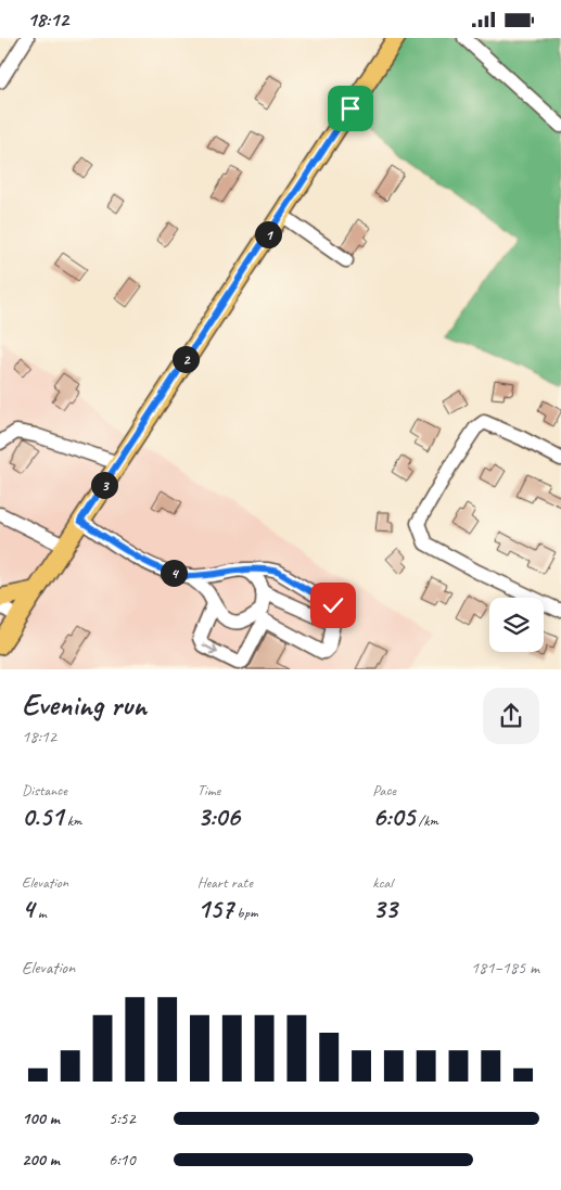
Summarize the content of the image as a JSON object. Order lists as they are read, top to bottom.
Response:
{
  "page": {
    "status": "18:12",
    "pins": [
      "1",
      "2",
      "3",
      "4"
    ],
    "heading": ["Evening run", "18:12"],
    "stats": [
      ["Distance", "0.51 km"],
      ["Time", "3:06"],
      ["Pace", "6:05 /km"],
      ["Elevation", "4 m"],
      ["Heart rate", "157 bpm"],
      ["kcal", "33"]
    ],
    "chart": ["Elevation", "181–185 m"],
    "list": [
      {
        "name": "100 m",
        "note": "5:52"
      },
      {
        "name": "200 m",
        "note": "6:10"
      }
    ]
  }
}
